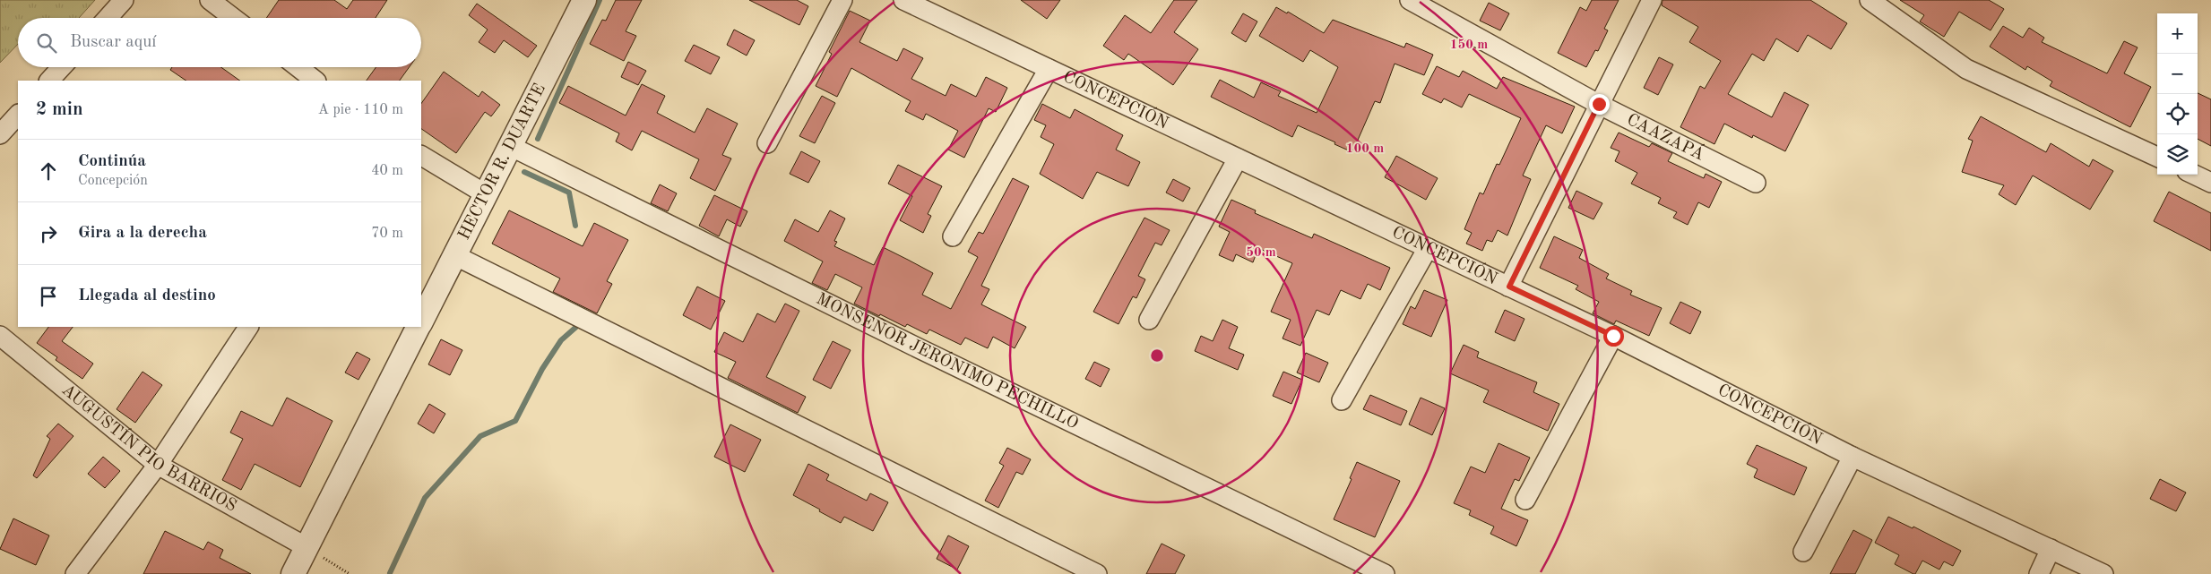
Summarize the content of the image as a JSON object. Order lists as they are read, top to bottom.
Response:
{
  "streets": {
    "street": [
      "CONCEPCIÓN",
      "CAAZAPÁ",
      "HECTOR R. DUARTE",
      "MONSEÑOR JERÓNIMO PECHILLO",
      "AUGUSTÍN PIO BARRIOS"
    ]
  },
  "crossings": [
    ["HECTOR R. DUARTE", "MONSEÑOR JERÓNIMO PECHILLO"],
    ["HECTOR R. DUARTE", "AUGUSTÍN PIO BARRIOS"]
  ],
  "page": {
    "map_buttons": ["+", "−"],
    "search": "Buscar aquí",
    "heading": ["2 min", "A pie · 110 m"],
    "list": [
      ["Continúa", "Concepción", "40 m"],
      ["Gira a la derecha", "70 m"],
      "Llegada al destino"
    ]
  },
  "rings": ["150 m", "100 m", "50 m"]
}
